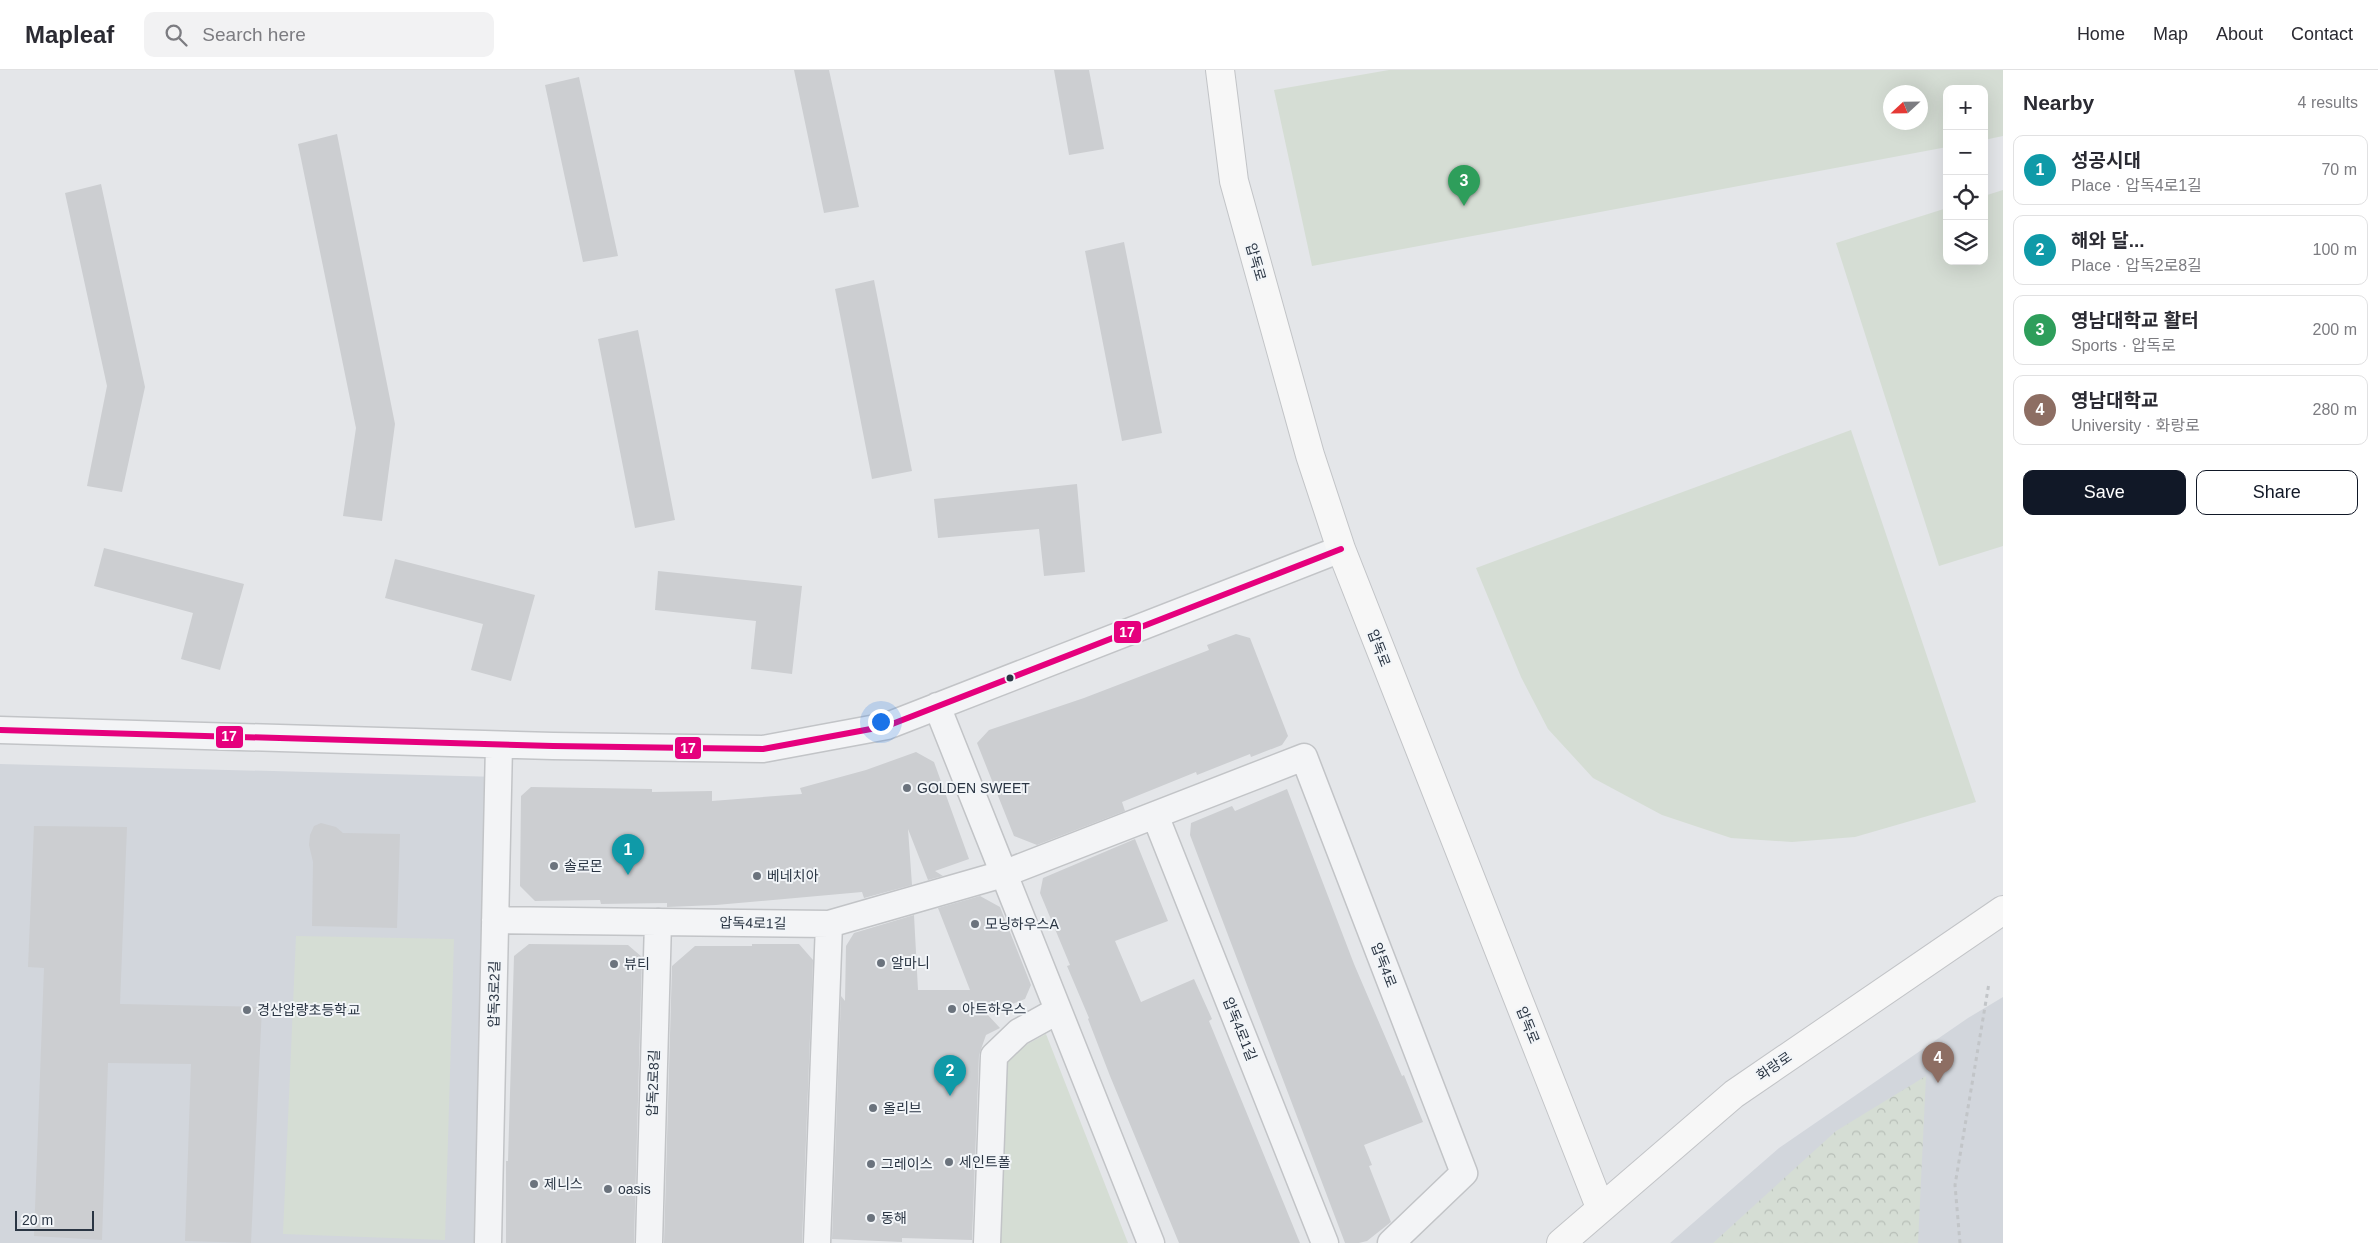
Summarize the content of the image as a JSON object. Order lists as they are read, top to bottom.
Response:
{
  "streets": {
    "street": [
      "압독로",
      "압독4로1길",
      "압독4로",
      "압독3로2길",
      "화랑로",
      "압독2로8길"
    ]
  },
  "crossings": [
    ["압독로", "화랑로"],
    ["압독4로1길", "압독4로"],
    ["압독4로1길", "압독3로2길"],
    ["압독4로1길", "압독2로8길"]
  ],
  "places": [
    "GOLDEN SWEET",
    "솔로몬",
    "베네치아",
    "모닝하우스A",
    "알마니",
    "뷰티",
    "아트하우스",
    "경산압량초등학교",
    "올리브",
    "세인트폴",
    "그레이스",
    "제니스",
    "oasis",
    "동해"
  ],
  "lines": ["transit line 17"],
  "scale_bar": "20 m",
  "north": "left",
  "page": {
    "header": "Mapleaf",
    "search": "Search here",
    "nav": [
      "Home",
      "Map",
      "About",
      "Contact"
    ],
    "heading": ["Nearby", "4 results"],
    "map_buttons": ["+", "−"],
    "list": [
      {
        "mark": "1",
        "name": "성공시대",
        "note": "Place · 압독4로1길",
        "value": "70 m"
      },
      {
        "mark": "2",
        "name": "해와 달...",
        "note": "Place · 압독2로8길",
        "value": "100 m"
      },
      {
        "mark": "3",
        "name": "영남대학교 활터",
        "note": "Sports · 압독로",
        "value": "200 m"
      },
      {
        "mark": "4",
        "name": "영남대학교",
        "note": "University · 화랑로",
        "value": "280 m"
      }
    ],
    "pins": [
      "3",
      "1",
      "4",
      "2"
    ],
    "buttons": ["Save", "Share"],
    "scale": "20 m"
  }
}
